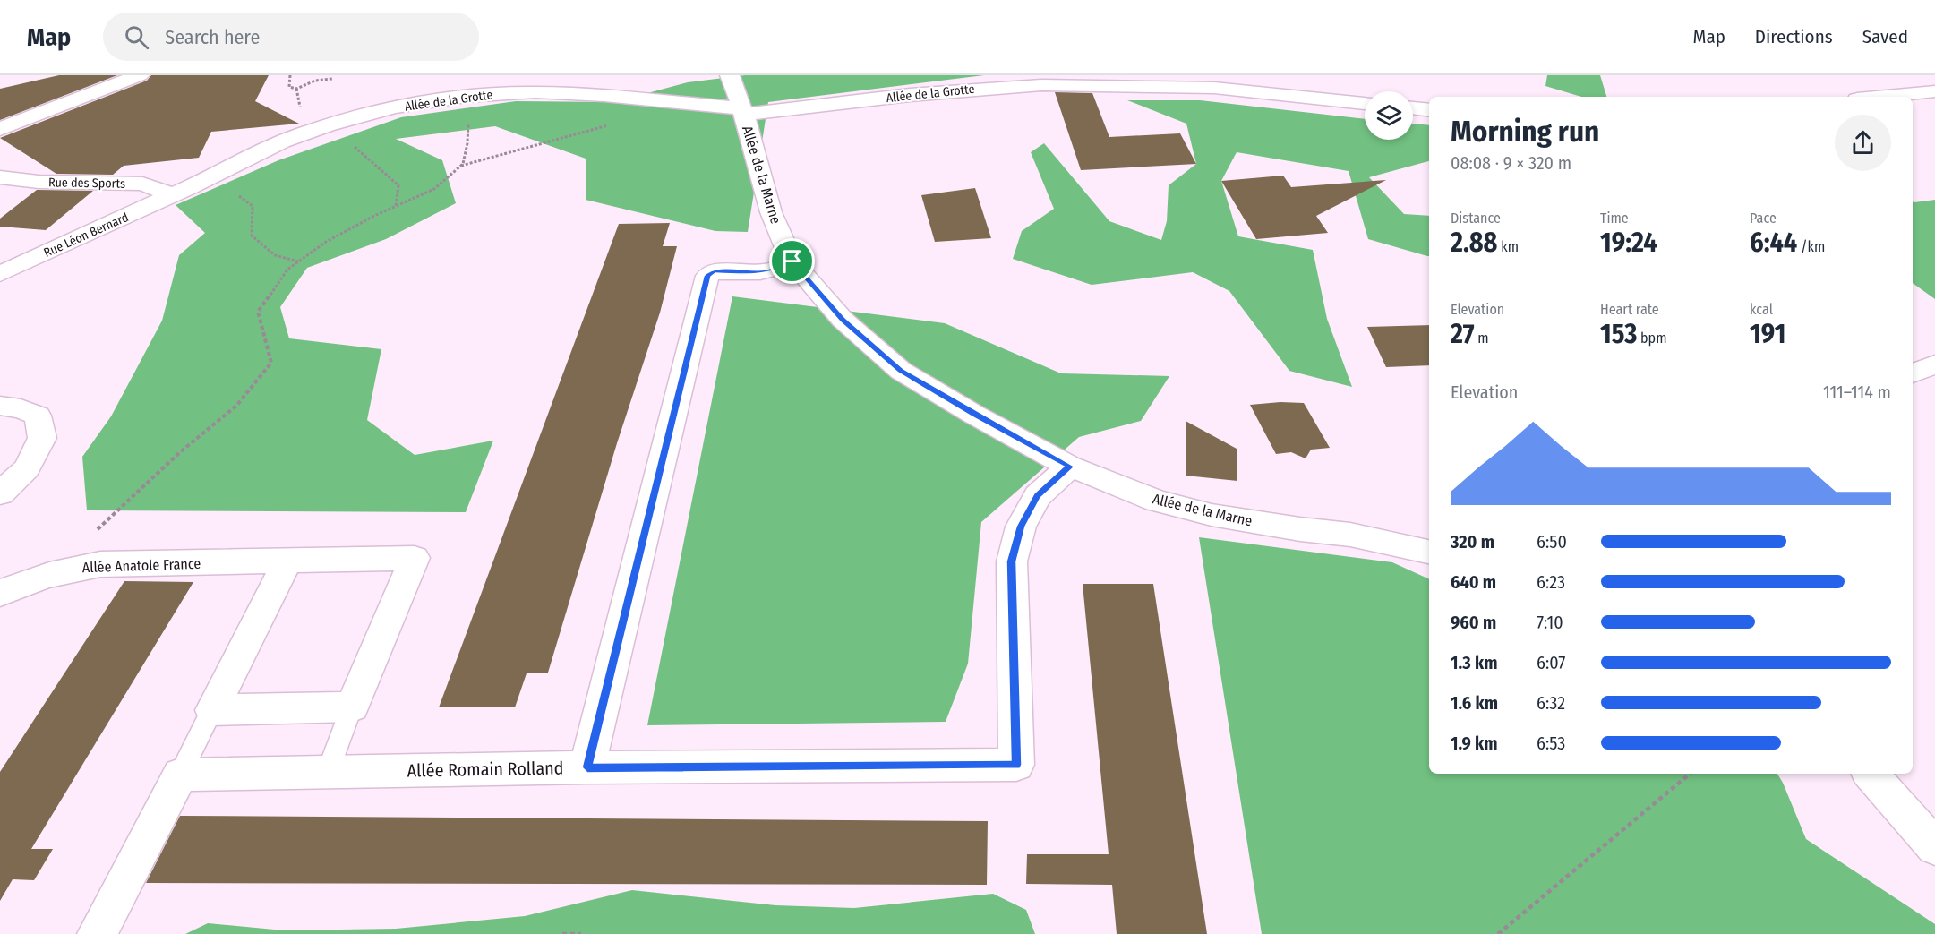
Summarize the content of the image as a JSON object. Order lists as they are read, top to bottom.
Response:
{
  "streets": {
    "street": [
      "Allée de la Grotte",
      "Allée de la Marne",
      "Rue des Sports",
      "Rue Léon Bernard",
      "Allée Anatole France",
      "Allée Romain Rolland"
    ]
  },
  "crossings": [
    ["Allée de la Grotte", "Allée de la Marne"],
    ["Allée de la Grotte", "Rue des Sports"],
    ["Allée de la Grotte", "Rue Léon Bernard"],
    ["Allée de la Marne", "Allée Romain Rolland"],
    ["Rue des Sports", "Rue Léon Bernard"],
    ["Allée Anatole France", "Allée Romain Rolland"]
  ],
  "page": {
    "header": "Map",
    "search": "Search here",
    "nav": ["Map", "Directions", "Saved"],
    "heading": ["Morning run", "08:08 · 9 × 320 m"],
    "stats": [
      ["Distance", "2.88 km"],
      ["Time", "19:24"],
      ["Pace", "6:44 /km"],
      ["Elevation", "27 m"],
      ["Heart rate", "153 bpm"],
      ["kcal", "191"]
    ],
    "chart": ["Elevation", "111–114 m"],
    "list": [
      {
        "name": "320 m",
        "note": "6:50"
      },
      {
        "name": "640 m",
        "note": "6:23"
      },
      {
        "name": "960 m",
        "note": "7:10"
      },
      {
        "name": "1.3 km",
        "note": "6:07"
      },
      {
        "name": "1.6 km",
        "note": "6:32"
      },
      {
        "name": "1.9 km",
        "note": "6:53"
      }
    ]
  }
}
